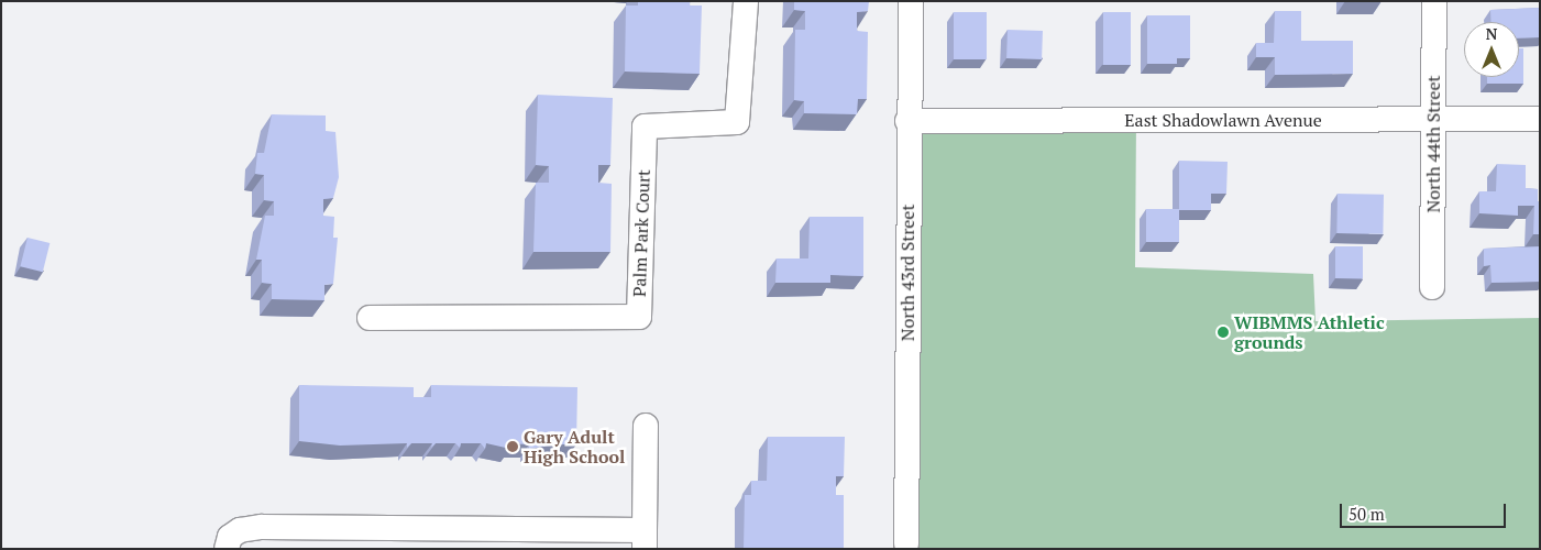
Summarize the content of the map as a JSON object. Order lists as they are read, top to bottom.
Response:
{
  "streets": {
    "street": [
      "East Shadowlawn Avenue",
      "North 44th Street",
      "Palm Park Court",
      "North 43rd Street"
    ]
  },
  "crossings": [
    ["East Shadowlawn Avenue", "North 44th Street"],
    ["East Shadowlawn Avenue", "North 43rd Street"]
  ],
  "places": ["WIBMMS Athletic grounds", "Gary Adult High School"],
  "scale_bar": "50 m",
  "north": "top"
}
